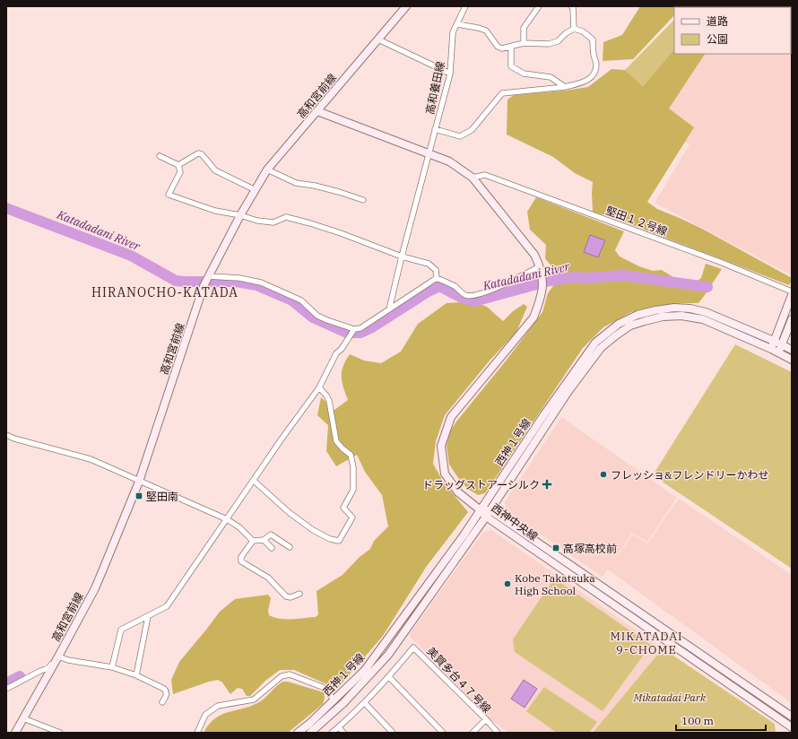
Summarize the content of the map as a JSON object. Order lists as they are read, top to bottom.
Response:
{
  "streets": {
    "street": [
      "高和養田線",
      "高和宮前線",
      "堅田１２号線",
      "西神１号線",
      "西神中央線",
      "美賀多台４７号線"
    ]
  },
  "crossings": [
    ["西神１号線", "西神中央線"]
  ],
  "districts": ["HIRANOCHO-KATADA", "MIKATADAI 9-CHOME"],
  "water": ["Katadadani River"],
  "parks": ["Mikatadai Park"],
  "places": {
    "other": ["フレッショ&フレンドリーかわせ", "Kobe Takatsuka High School"],
    "health": ["ドラッグストアーシルク"],
    "transit": ["堅田南", "高塚高校前"]
  },
  "legend": ["道路", "公園"],
  "scale_bar": "100 m"
}
